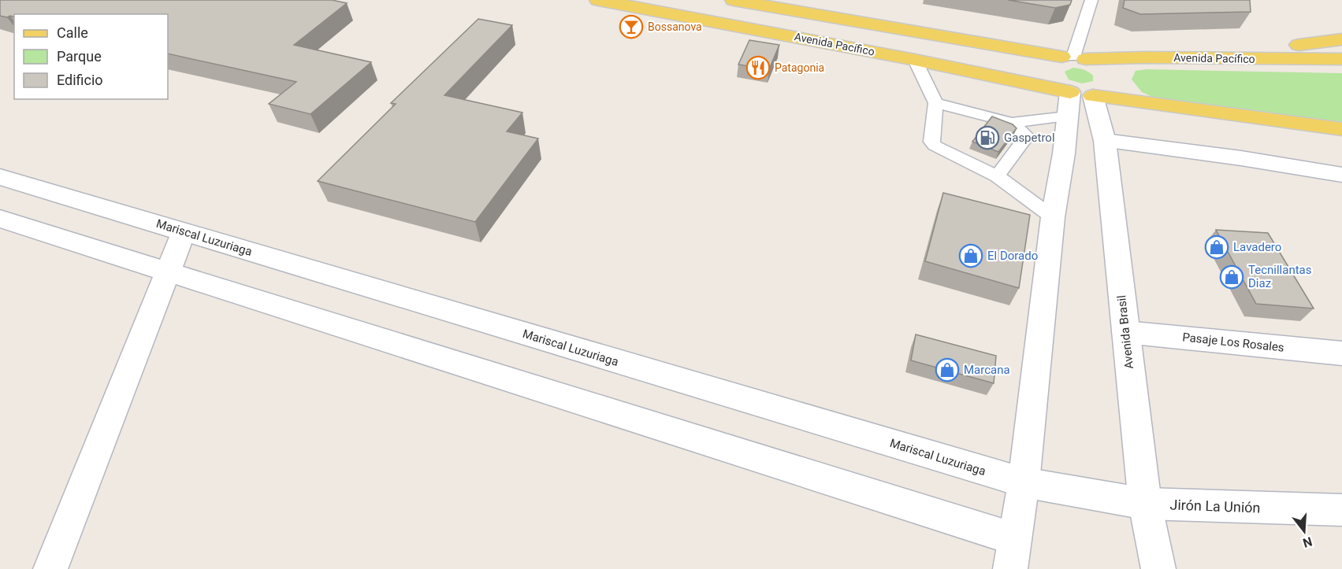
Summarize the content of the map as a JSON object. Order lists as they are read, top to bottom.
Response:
{
  "streets": {
    "main road": ["Avenida Pacífico"],
    "street": [
      "Mariscal Luzuriaga",
      "Avenida Brasil",
      "Pasaje Los Rosales",
      "Jirón La Unión"
    ]
  },
  "crossings": [
    ["Avenida Pacífico", "Avenida Brasil"],
    ["Mariscal Luzuriaga", "Avenida Brasil"],
    ["Mariscal Luzuriaga", "Jirón La Unión"],
    ["Avenida Brasil", "Pasaje Los Rosales"],
    ["Avenida Brasil", "Jirón La Unión"]
  ],
  "places": {
    "bar": ["Bossanova"],
    "restaurant": ["Patagonia"],
    "fuel station": ["Gaspetrol"],
    "shop": [
      "Lavadero",
      "El Dorado",
      "Tecnillantas Diaz",
      "Marcana"
    ]
  },
  "legend": ["Calle", "Parque", "Edificio"],
  "north": "bottom"
}
